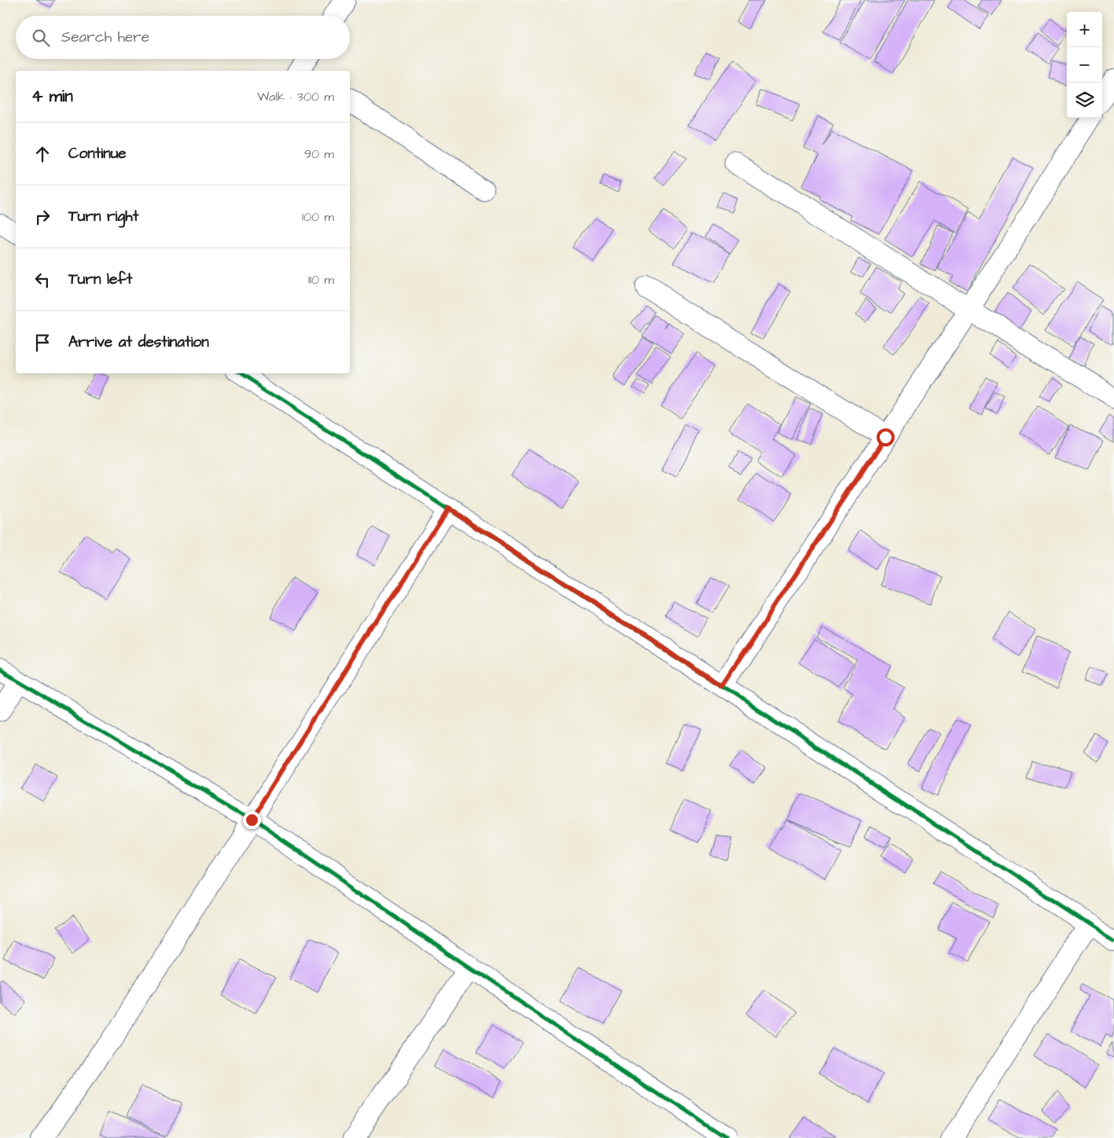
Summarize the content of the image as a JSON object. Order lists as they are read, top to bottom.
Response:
{
  "page": {
    "map_buttons": ["+", "−"],
    "search": "Search here",
    "heading": ["4 min", "Walk · 300 m"],
    "list": [
      ["Continue", "90 m"],
      ["Turn right", "100 m"],
      ["Turn left", "110 m"],
      "Arrive at destination"
    ]
  }
}
